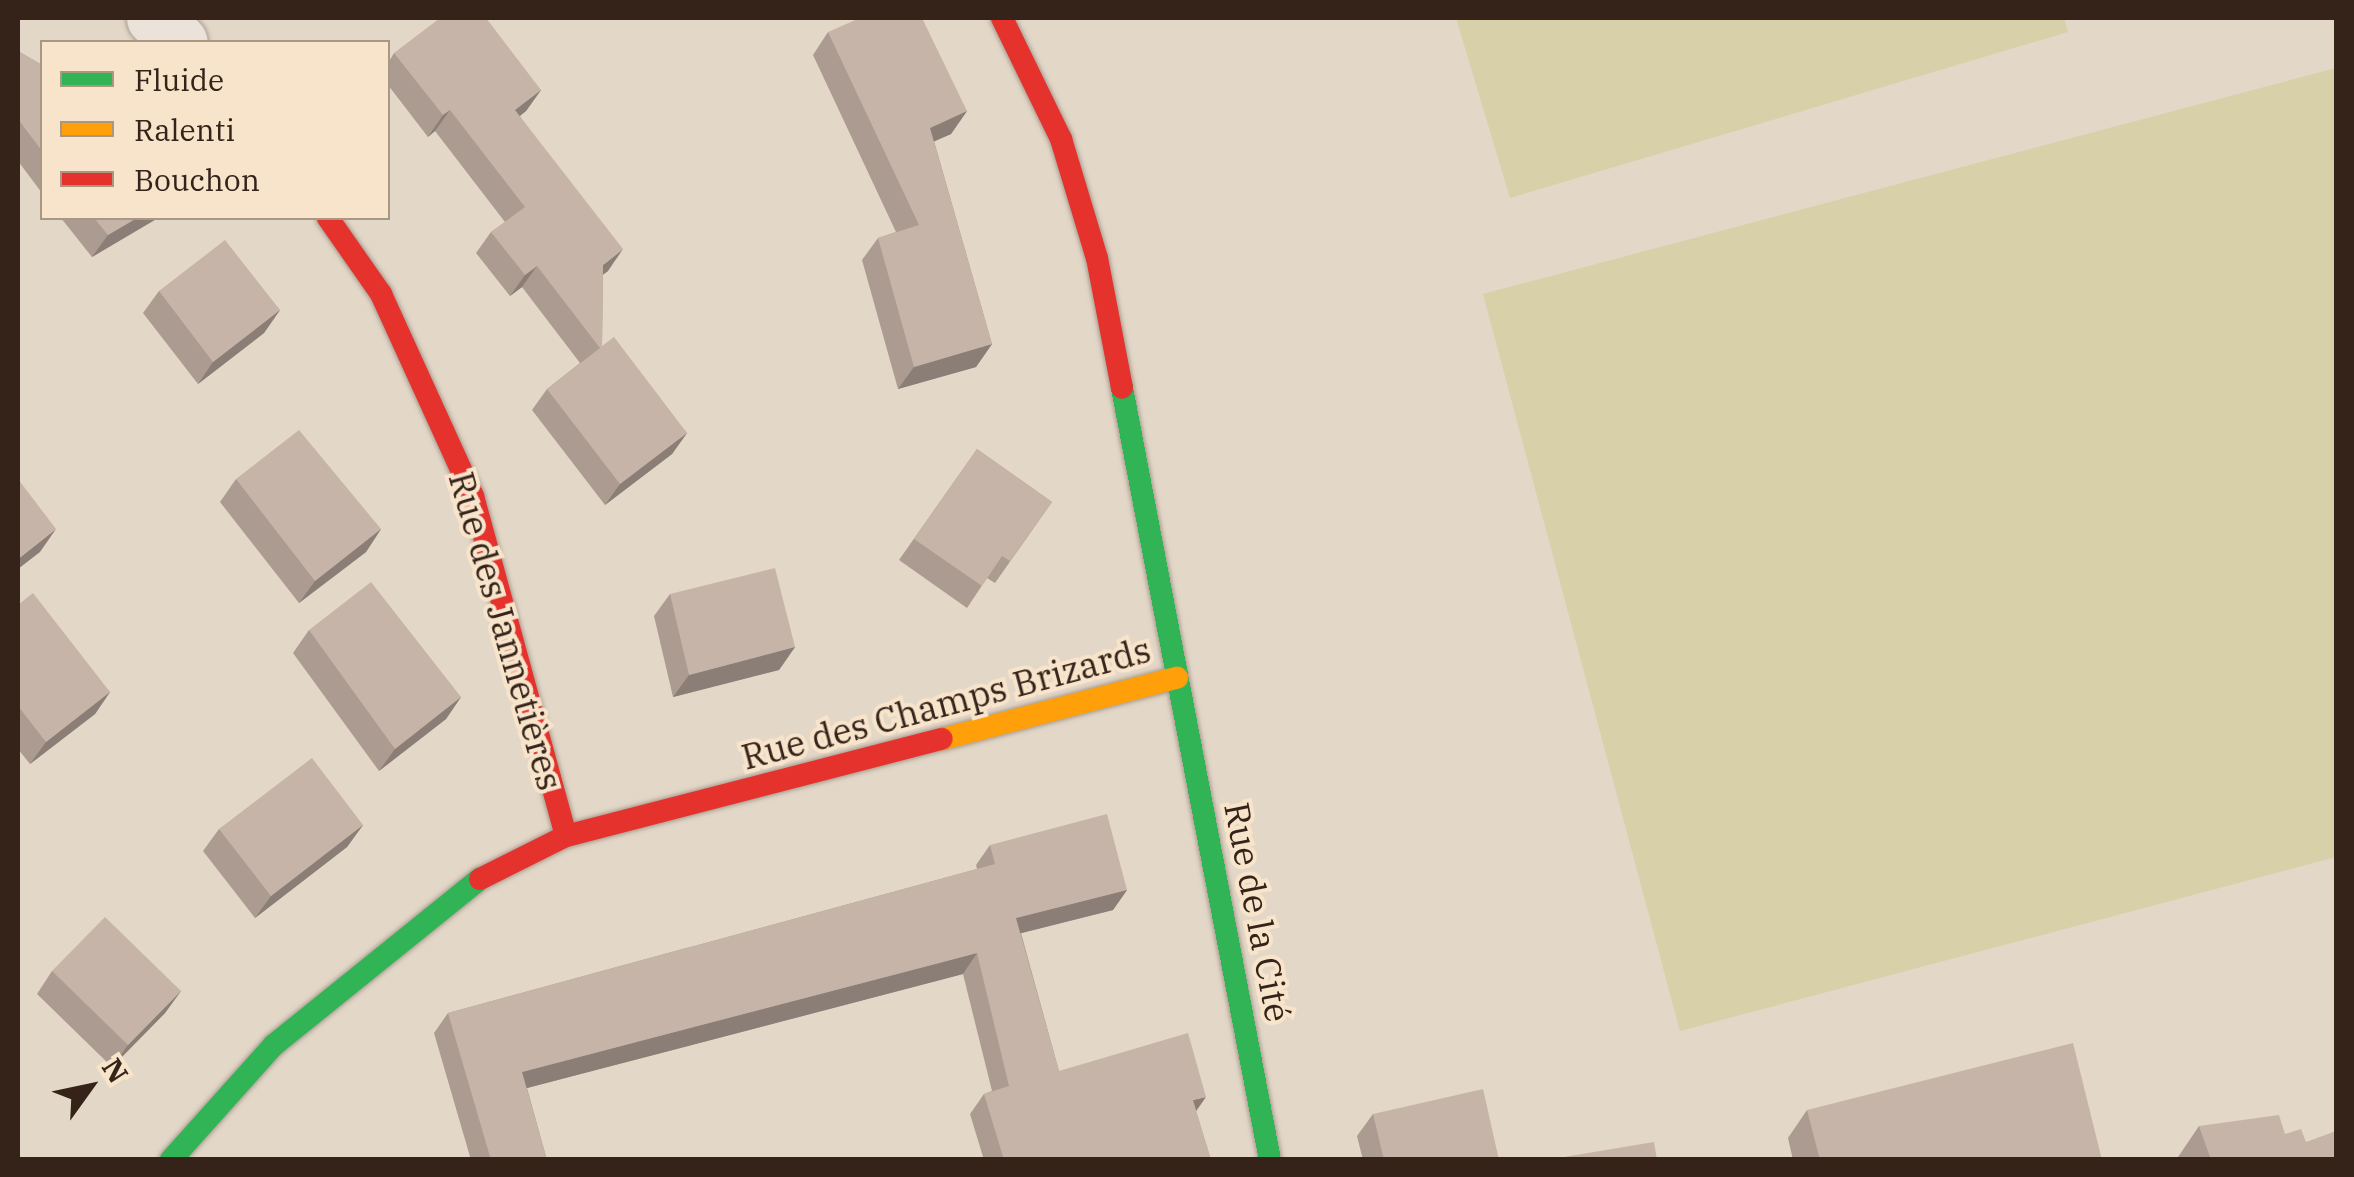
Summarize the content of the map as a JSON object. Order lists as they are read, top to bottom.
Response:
{
  "streets": {
    "street": ["Rue des Jannetières", "Rue des Champs Brizards", "Rue de la Cité"]
  },
  "crossings": [
    ["Rue des Jannetières", "Rue des Champs Brizards"],
    ["Rue des Champs Brizards", "Rue de la Cité"]
  ],
  "legend": ["Fluide", "Ralenti", "Bouchon"],
  "north": "top right"
}
